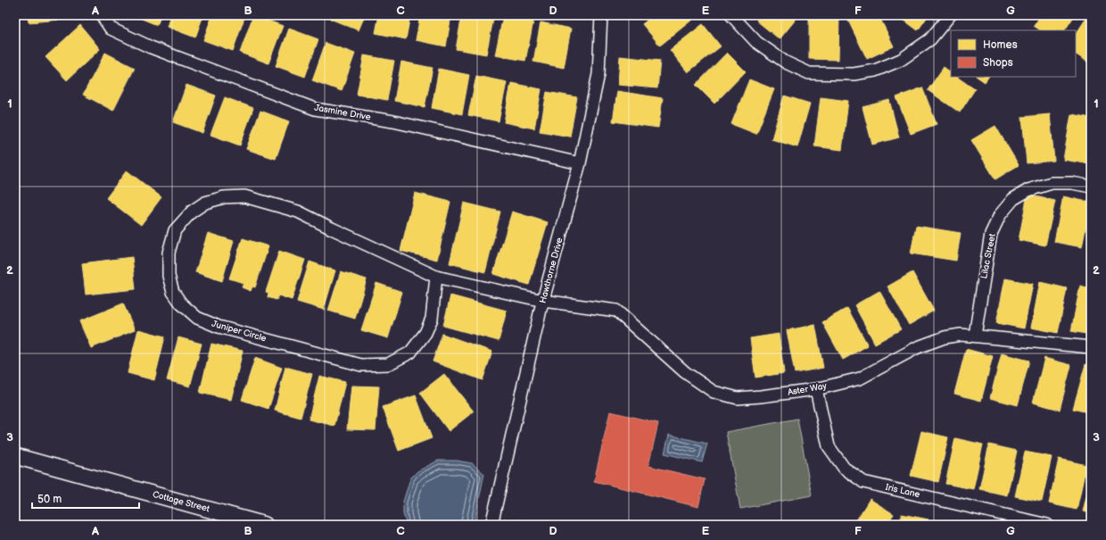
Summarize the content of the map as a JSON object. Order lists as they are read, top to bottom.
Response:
{
  "streets": {
    "street": [
      "Jasmine Drive",
      "Lilac Street",
      "Hawthorne Drive",
      "Juniper Circle",
      "Aster Way",
      "Iris Lane",
      "Cottage Street"
    ]
  },
  "crossings": [
    ["Jasmine Drive", "Hawthorne Drive"],
    ["Lilac Street", "Aster Way"],
    ["Hawthorne Drive", "Juniper Circle"],
    ["Hawthorne Drive", "Aster Way"],
    ["Juniper Circle", "Aster Way"],
    ["Aster Way", "Iris Lane"]
  ],
  "legend": ["Homes", "Shops"],
  "scale_bar": "50 m",
  "grid": {
    "columns": [
      "A",
      "B",
      "C",
      "D",
      "E",
      "F",
      "G"
    ],
    "rows": ["1", "2", "3"]
  }
}
